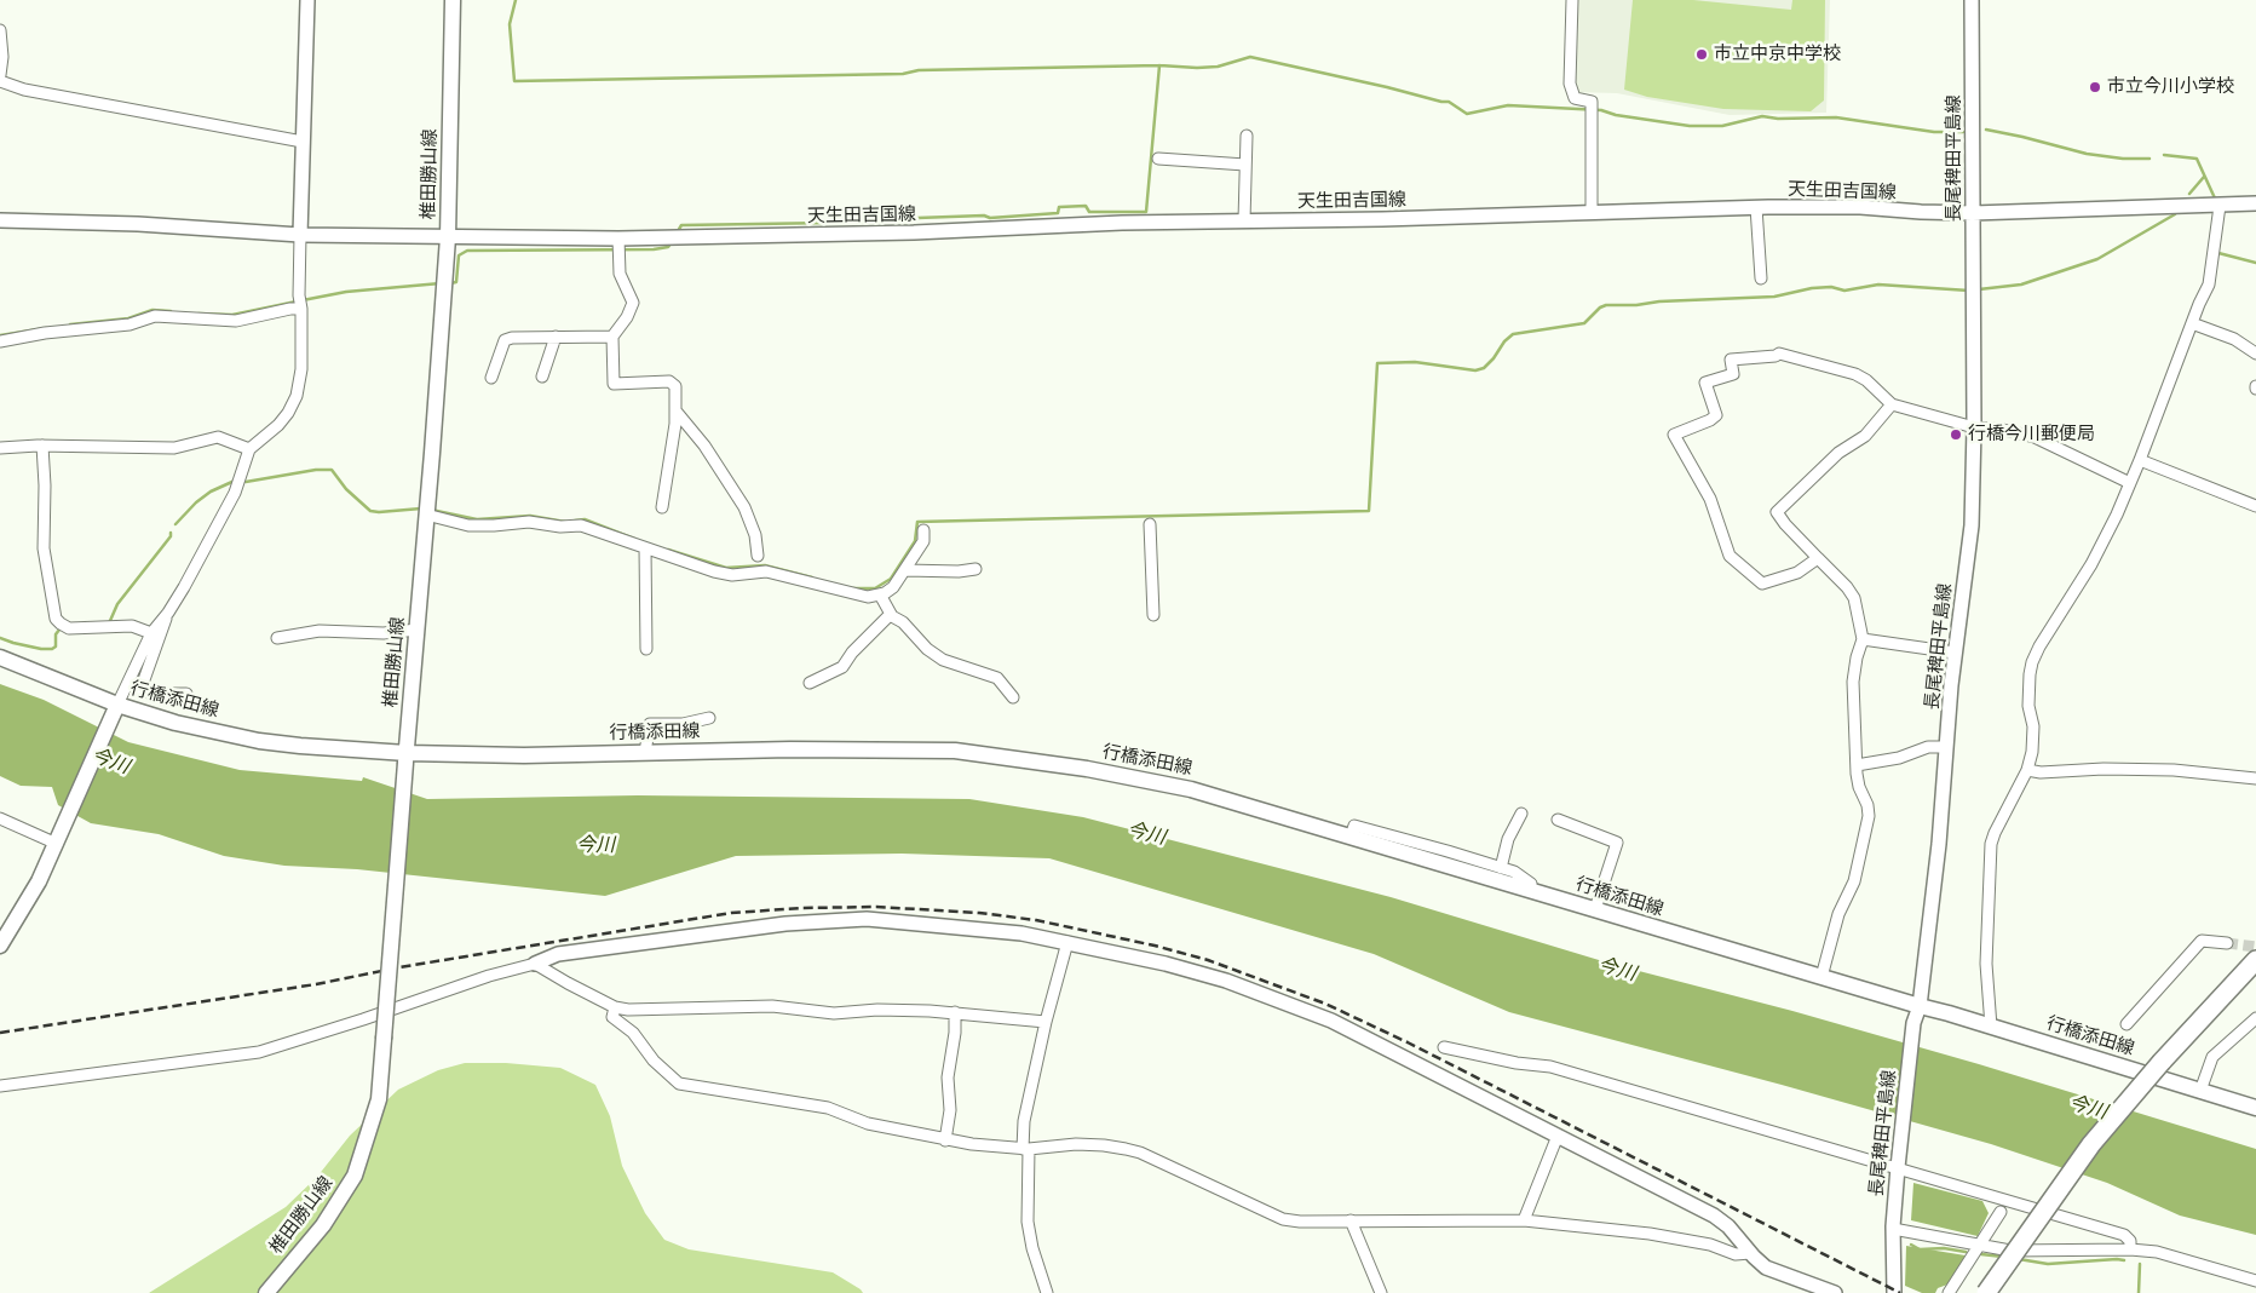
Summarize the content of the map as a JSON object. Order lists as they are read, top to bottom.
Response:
{
  "streets": {
    "main road": [
      "長尾稗田平島線",
      "椎田勝山線",
      "天生田吉国線",
      "行橋添田線"
    ]
  },
  "crossings": [
    ["長尾稗田平島線", "天生田吉国線"],
    ["長尾稗田平島線", "行橋添田線"],
    ["椎田勝山線", "天生田吉国線"],
    ["椎田勝山線", "行橋添田線"]
  ],
  "water": ["今川"],
  "places": ["市立中京中学校", "市立今川小学校", "行橋今川郵便局"]
}
